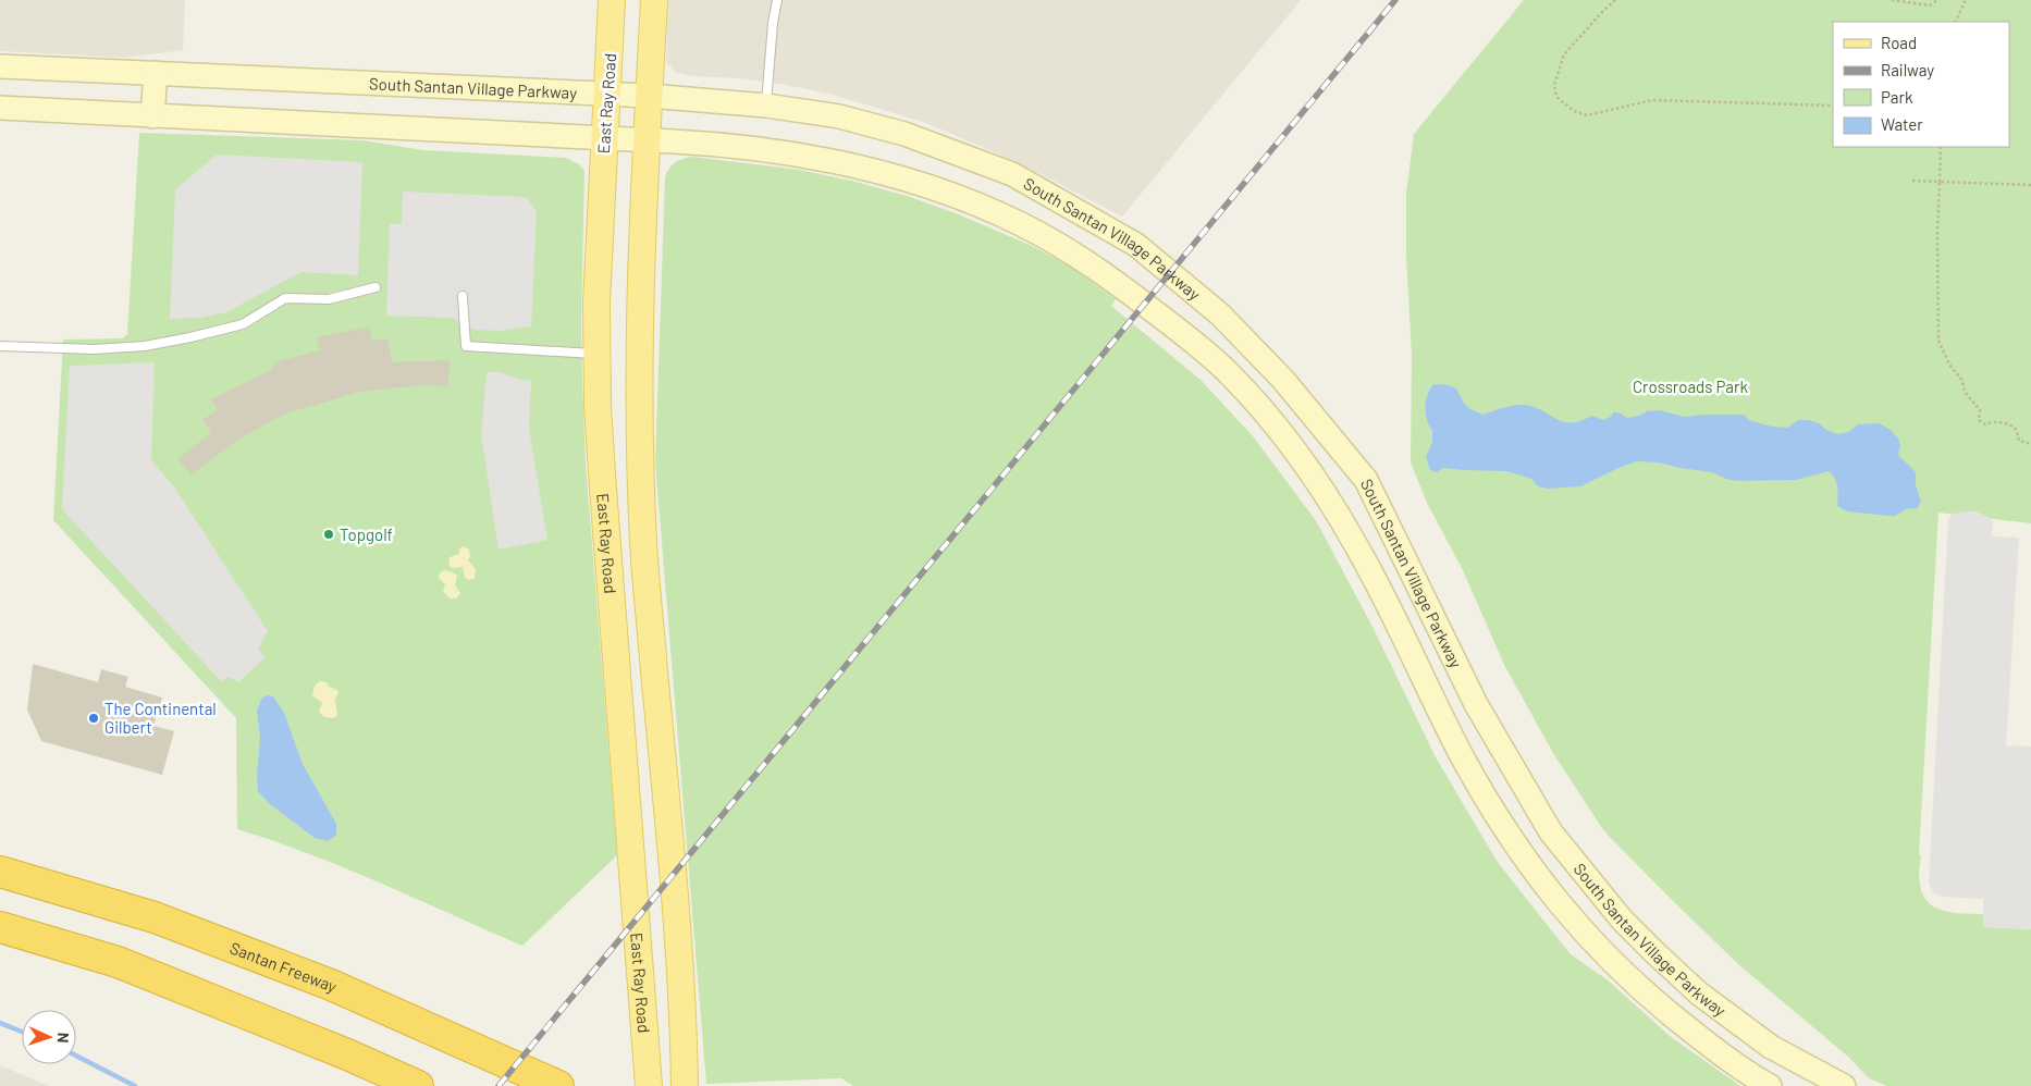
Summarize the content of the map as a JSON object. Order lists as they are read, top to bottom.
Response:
{
  "streets": {
    "highway": ["Santan Freeway"],
    "main road": ["South Santan Village Parkway", "East Ray Road"]
  },
  "crossings": [
    ["South Santan Village Parkway", "East Ray Road"]
  ],
  "parks": ["Crossroads Park"],
  "places": ["Topgolf", "The Continental Gilbert"],
  "legend": [
    "Road",
    "Railway",
    "Park",
    "Water"
  ],
  "north": "right"
}
